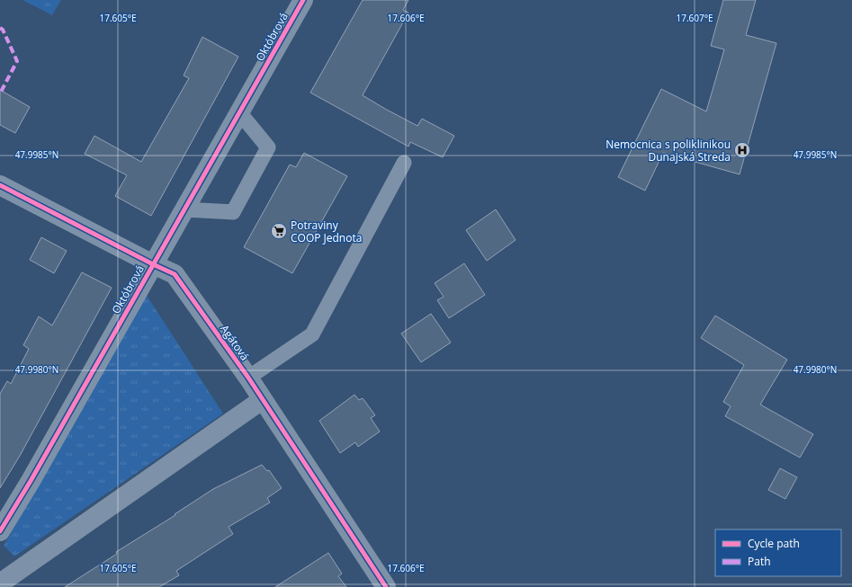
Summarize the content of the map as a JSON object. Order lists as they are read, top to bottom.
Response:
{
  "streets": {
    "street": ["Októbrová", "Agátová"]
  },
  "crossings": [
    ["Októbrová", "Agátová"]
  ],
  "places": {
    "hospital": ["Nemocnica s poliklinikou Dunajská Streda"],
    "supermarket": ["Potraviny COOP Jednota"]
  },
  "legend": ["Cycle path", "Path"],
  "coordinates": [
    "17.605°E",
    "17.606°E",
    "17.607°E",
    "47.9985°N",
    "47.9980°N"
  ]
}
